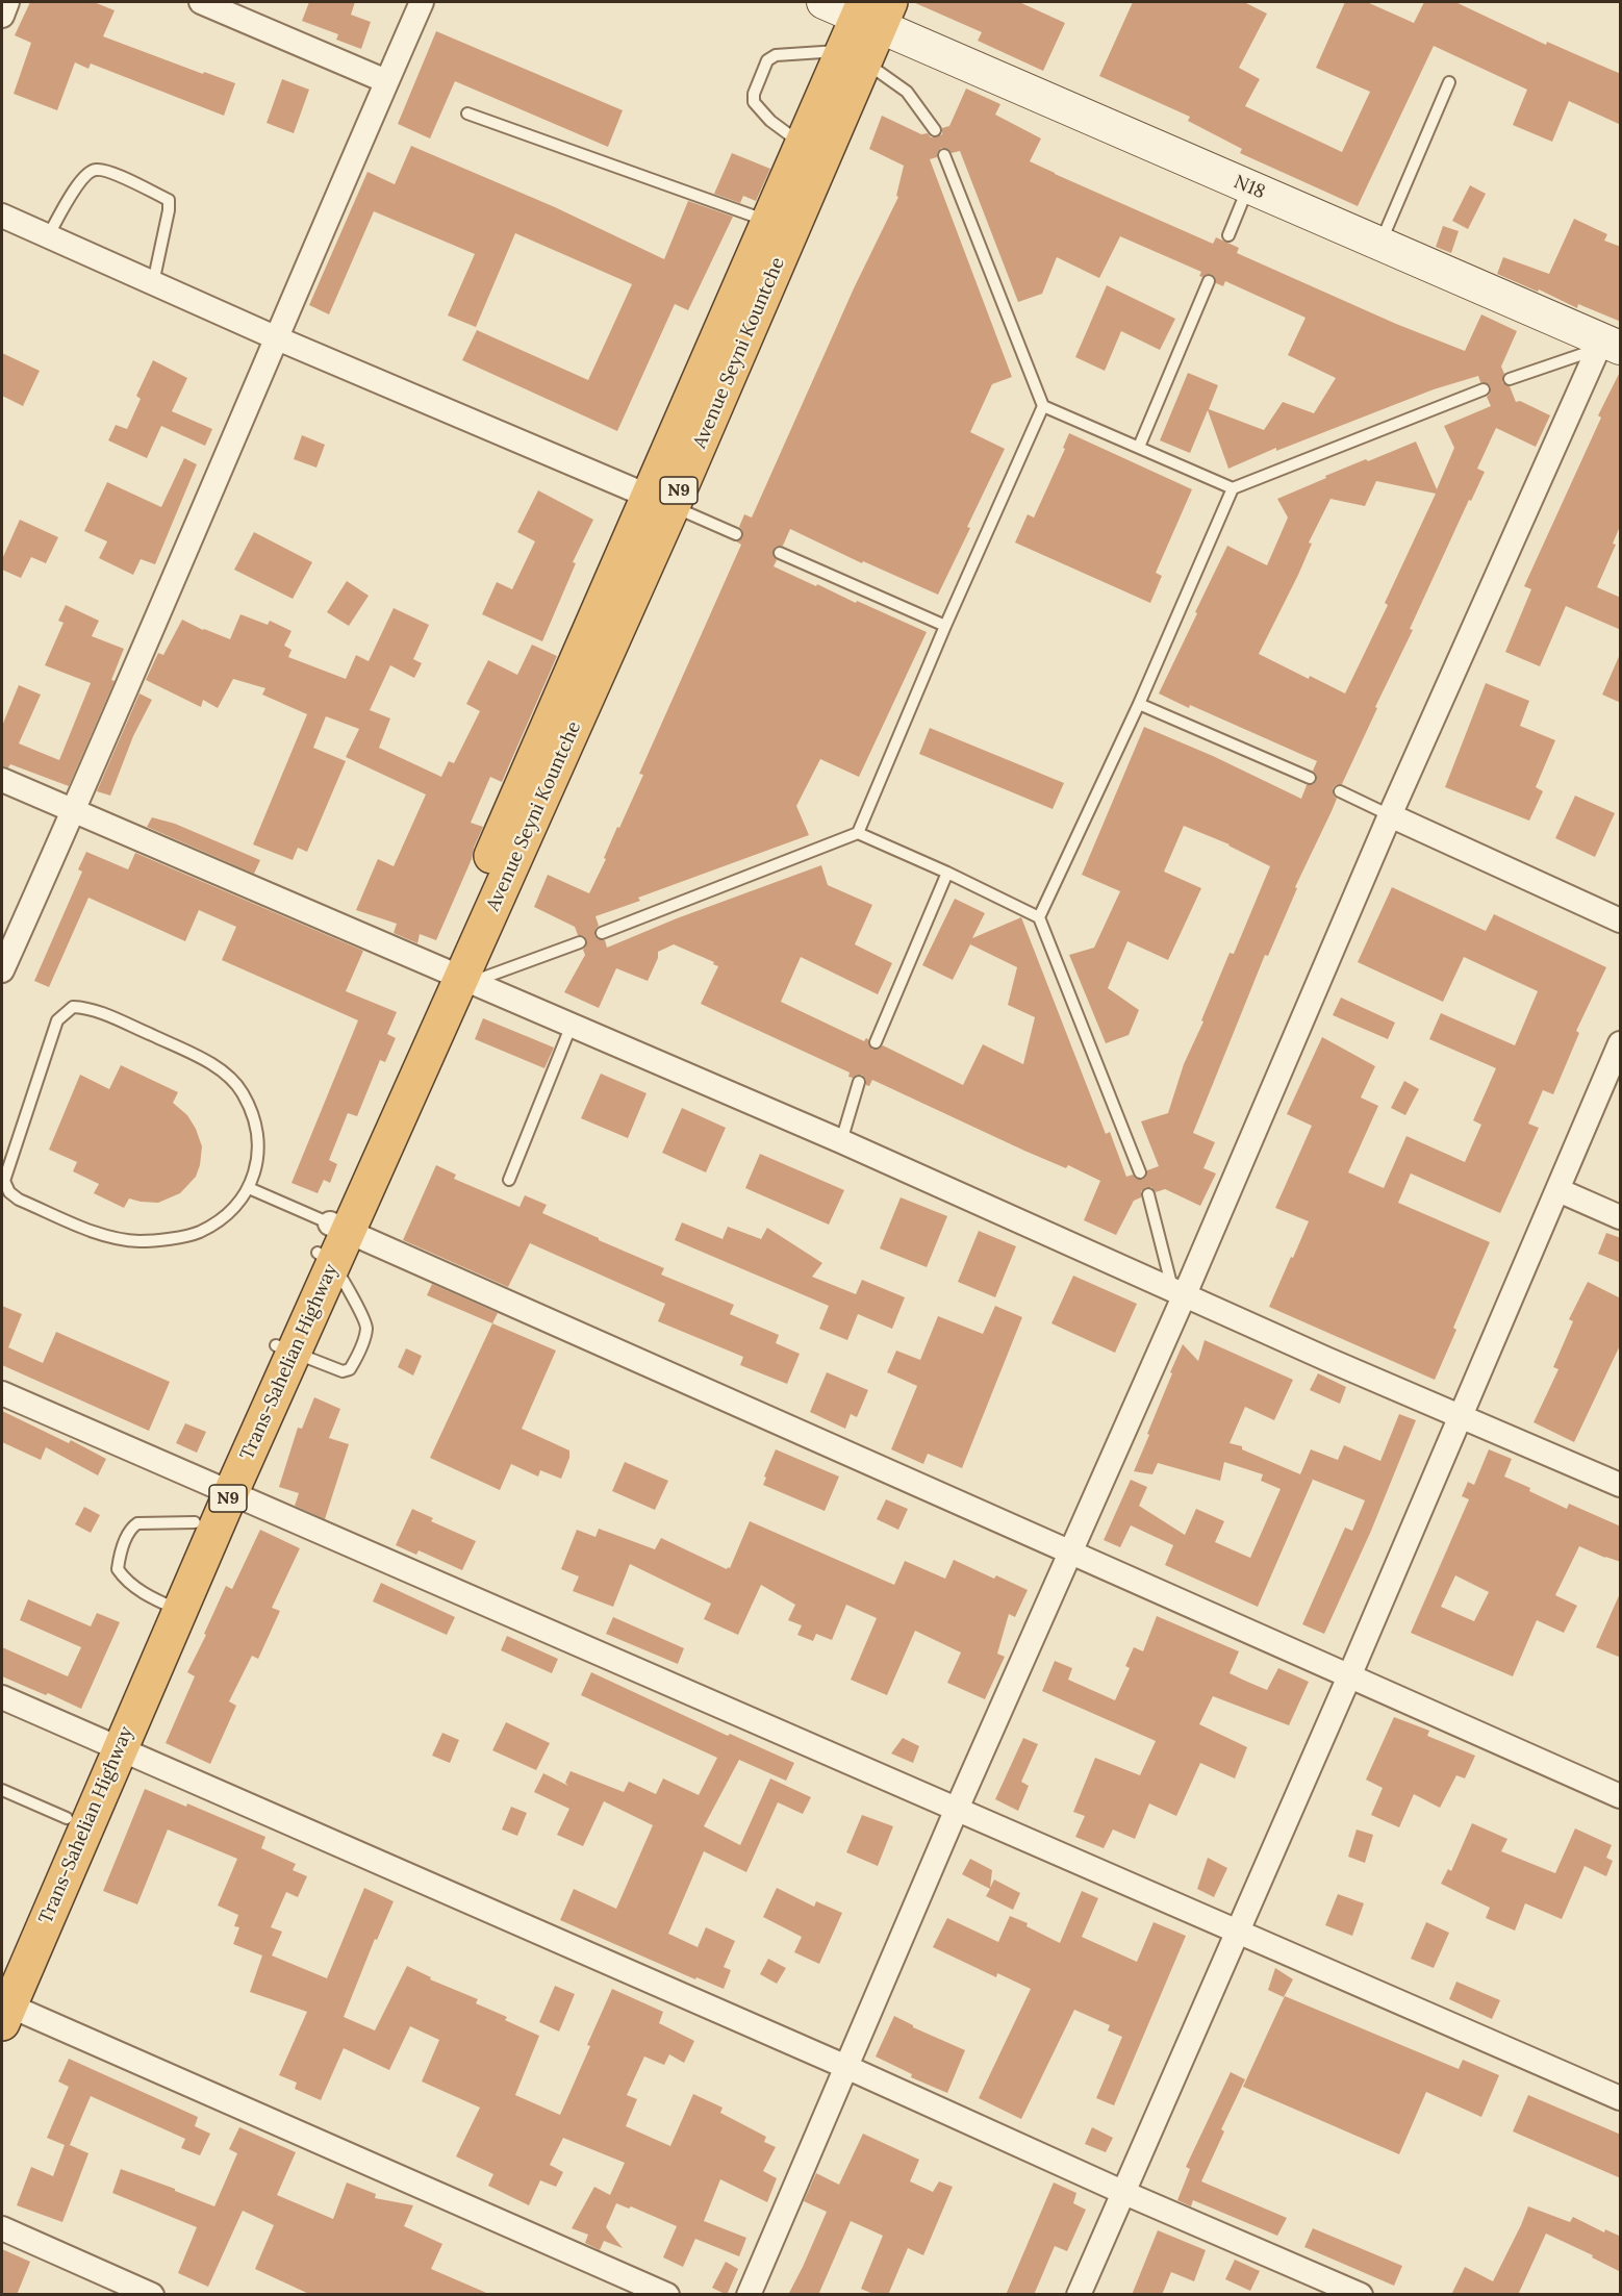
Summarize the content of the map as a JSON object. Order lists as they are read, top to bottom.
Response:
{
  "streets": {
    "highway": ["Avenue Seyni Kountche", "N9", "Trans-Sahelian Highway"],
    "main road": ["N18"]
  },
  "crossings": [
    ["N18", "Avenue Seyni Kountche"],
    ["Avenue Seyni Kountche", "Trans-Sahelian Highway"]
  ]
}
